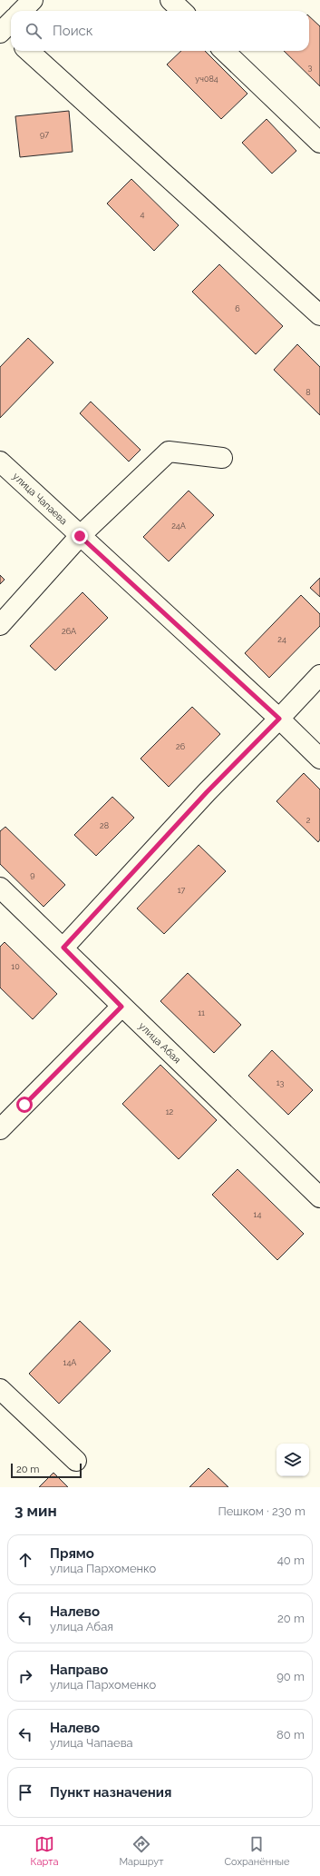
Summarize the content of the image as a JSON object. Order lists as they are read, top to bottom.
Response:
{
  "streets": {
    "street": ["улица Чапаева", "улица Абая"]
  },
  "house_numbers": [
    "3",
    "уч084",
    "97",
    "4",
    "6",
    "8",
    "24А",
    "26А",
    "24",
    "26",
    "2",
    "28",
    "9",
    "17",
    "10",
    "11",
    "13",
    "12",
    "14",
    "14А"
  ],
  "scale_bar": "20 m",
  "page": {
    "search": "Поиск",
    "scale": "20 m",
    "heading": ["3 мин", "Пешком · 230 m"],
    "list": [
      ["Прямо", "улица Пархоменко", "40 m"],
      ["Налево", "улица Абая", "20 m"],
      ["Направо", "улица Пархоменко", "90 m"],
      ["Налево", "улица Чапаева", "80 m"],
      "Пункт назначения"
    ],
    "nav": ["Карта", "Маршрут", "Сохранённые"]
  }
}
